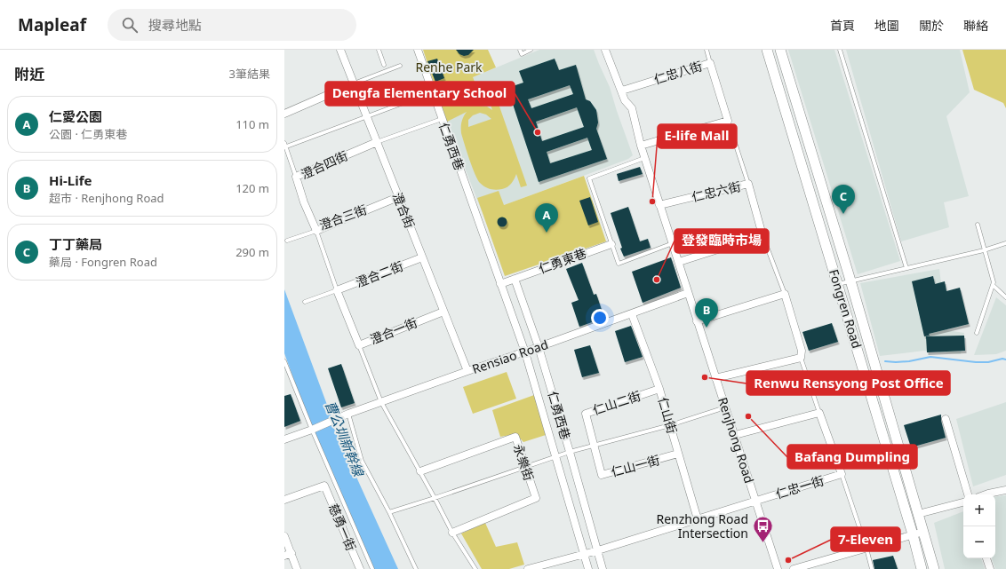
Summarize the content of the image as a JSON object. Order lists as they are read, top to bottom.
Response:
{
  "streets": {
    "main road": ["Fongren Road"],
    "street": [
      "仁忠八街",
      "仁勇西巷",
      "澄合四街",
      "仁忠六街",
      "澄合街",
      "澄合三街",
      "仁勇東巷",
      "澄合二街",
      "澄合一街",
      "Rensiao Road",
      "仁山二街",
      "仁山街",
      "Renjhong Road",
      "永樂街",
      "仁山一街",
      "仁忠一街",
      "慈勇一街"
    ]
  },
  "crossings": [
    ["仁忠八街", "Renjhong Road"],
    ["仁勇西巷", "仁勇東巷"],
    ["仁勇西巷", "Rensiao Road"],
    ["仁勇西巷", "仁忠一街"],
    ["澄合四街", "澄合街"],
    ["澄合四街", "澄合三街"],
    ["仁忠六街", "Renjhong Road"],
    ["澄合街", "澄合三街"],
    ["澄合街", "澄合二街"],
    ["澄合街", "澄合一街"],
    ["澄合街", "Rensiao Road"],
    ["澄合二街", "澄合一街"],
    ["Rensiao Road", "仁山街"],
    ["Rensiao Road", "Renjhong Road"],
    ["仁山二街", "仁山街"],
    ["仁山二街", "仁山一街"],
    ["仁山街", "仁山一街"],
    ["仁山街", "仁忠一街"],
    ["Renjhong Road", "仁忠一街"]
  ],
  "water": ["曹公圳新幹線"],
  "parks": ["Renhe Park"],
  "places": {
    "other": [
      "Dengfa Elementary School",
      "E-life Mall",
      "登發臨時市場",
      "Renwu Rensyong Post Office",
      "Bafang Dumpling",
      "7-Eleven"
    ],
    "bus stop": ["Renzhong Road Intersection"]
  },
  "page": {
    "header": "Mapleaf",
    "search": "搜尋地點",
    "nav": [
      "首頁",
      "地圖",
      "關於",
      "聯絡"
    ],
    "heading": ["附近", "3筆結果"],
    "list": [
      {
        "mark": "A",
        "name": "仁愛公園",
        "note": "公園 · 仁勇東巷",
        "value": "110 m"
      },
      {
        "mark": "B",
        "name": "Hi-Life",
        "note": "超市 · Renjhong Road",
        "value": "120 m"
      },
      {
        "mark": "C",
        "name": "丁丁藥局",
        "note": "藥局 · Fongren Road",
        "value": "290 m"
      }
    ],
    "pins": ["C", "A", "B"],
    "map_buttons": ["+", "−"]
  }
}
